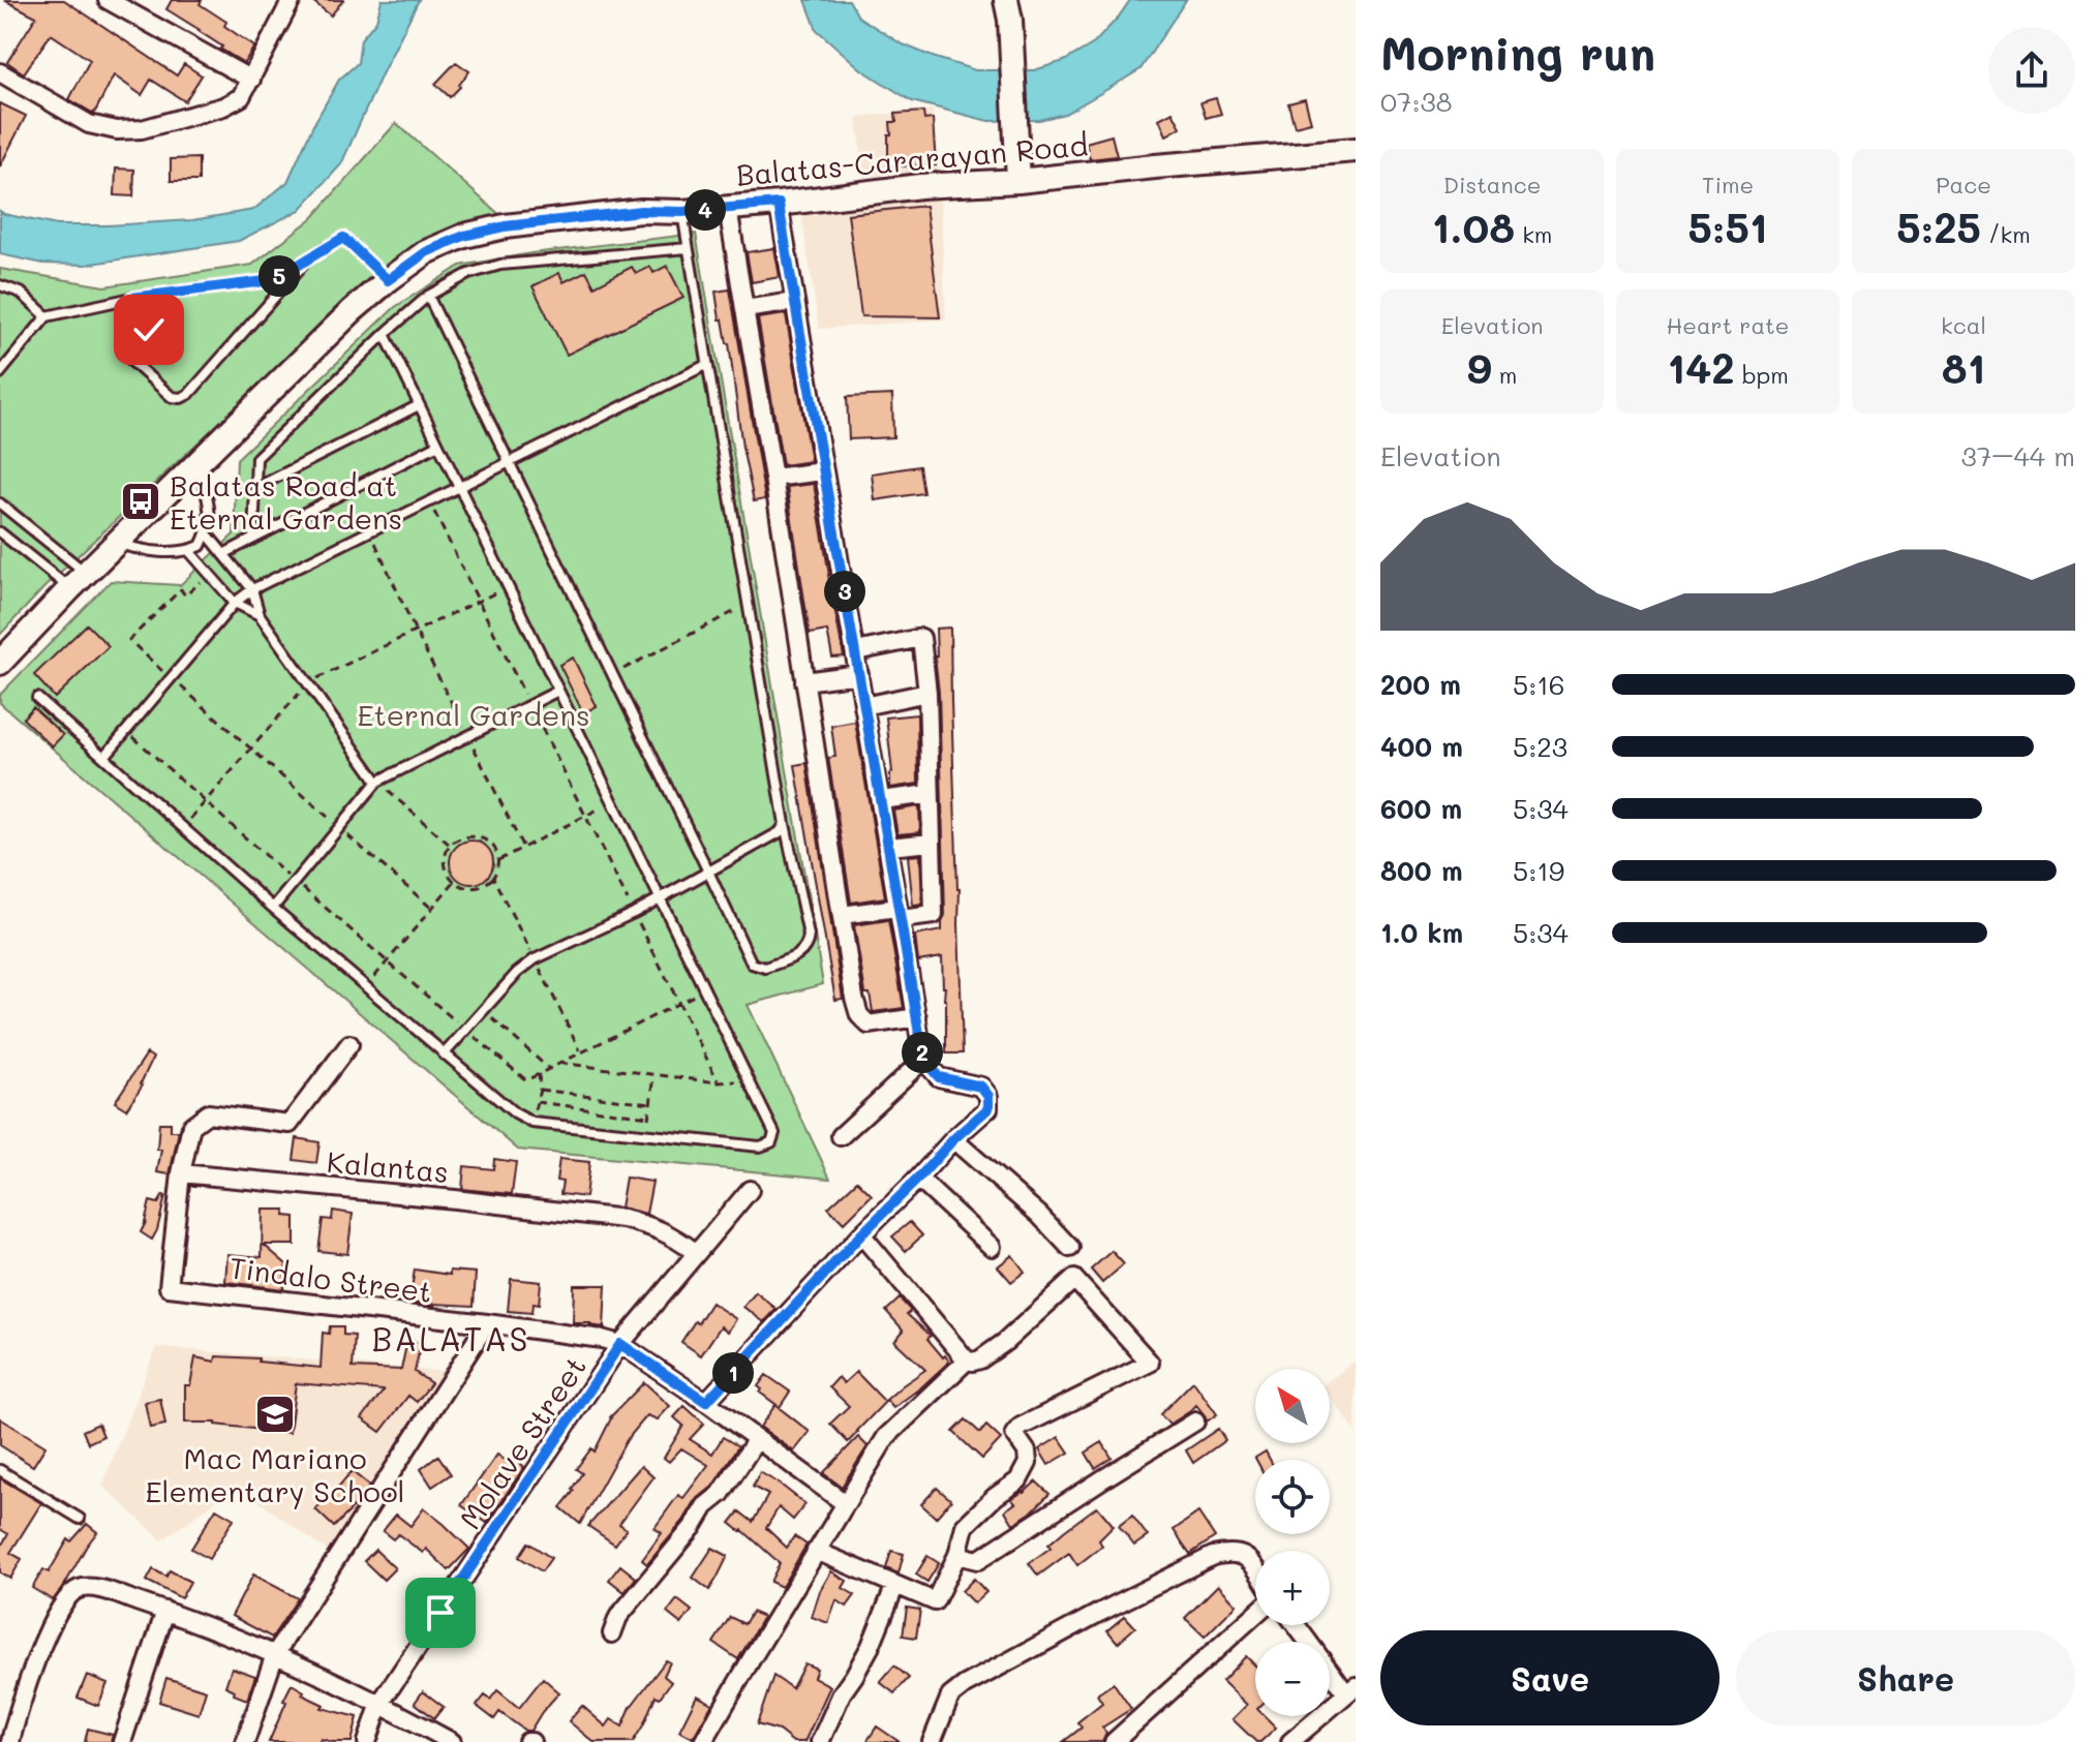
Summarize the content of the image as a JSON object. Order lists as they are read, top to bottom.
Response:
{
  "streets": {
    "main road": ["Balatas-Cararayan Road"],
    "street": ["Kalantas", "Tindalo Street", "Molave Street"]
  },
  "crossings": [
    ["Kalantas", "Tindalo Street"],
    ["Kalantas", "Molave Street"],
    ["Tindalo Street", "Molave Street"]
  ],
  "districts": ["BALATAS"],
  "parks": ["Eternal Gardens"],
  "places": {
    "bus stop": ["Balatas Road at Eternal Gardens"],
    "school or university": ["Mac Mariano Elementary School"]
  },
  "north": "top left",
  "page": {
    "heading": ["Morning run", "07:38"],
    "stats": [
      ["Distance", "1.08 km"],
      ["Time", "5:51"],
      ["Pace", "5:25 /km"],
      ["Elevation", "9 m"],
      ["Heart rate", "142 bpm"],
      ["kcal", "81"]
    ],
    "pins": [
      "4",
      "5",
      "3",
      "2",
      "1"
    ],
    "chart": ["Elevation", "37–44 m"],
    "list": [
      {
        "name": "200 m",
        "note": "5:16"
      },
      {
        "name": "400 m",
        "note": "5:23"
      },
      {
        "name": "600 m",
        "note": "5:34"
      },
      {
        "name": "800 m",
        "note": "5:19"
      },
      {
        "name": "1.0 km",
        "note": "5:34"
      }
    ],
    "map_buttons": ["+", "−"],
    "buttons": ["Save", "Share"]
  }
}
